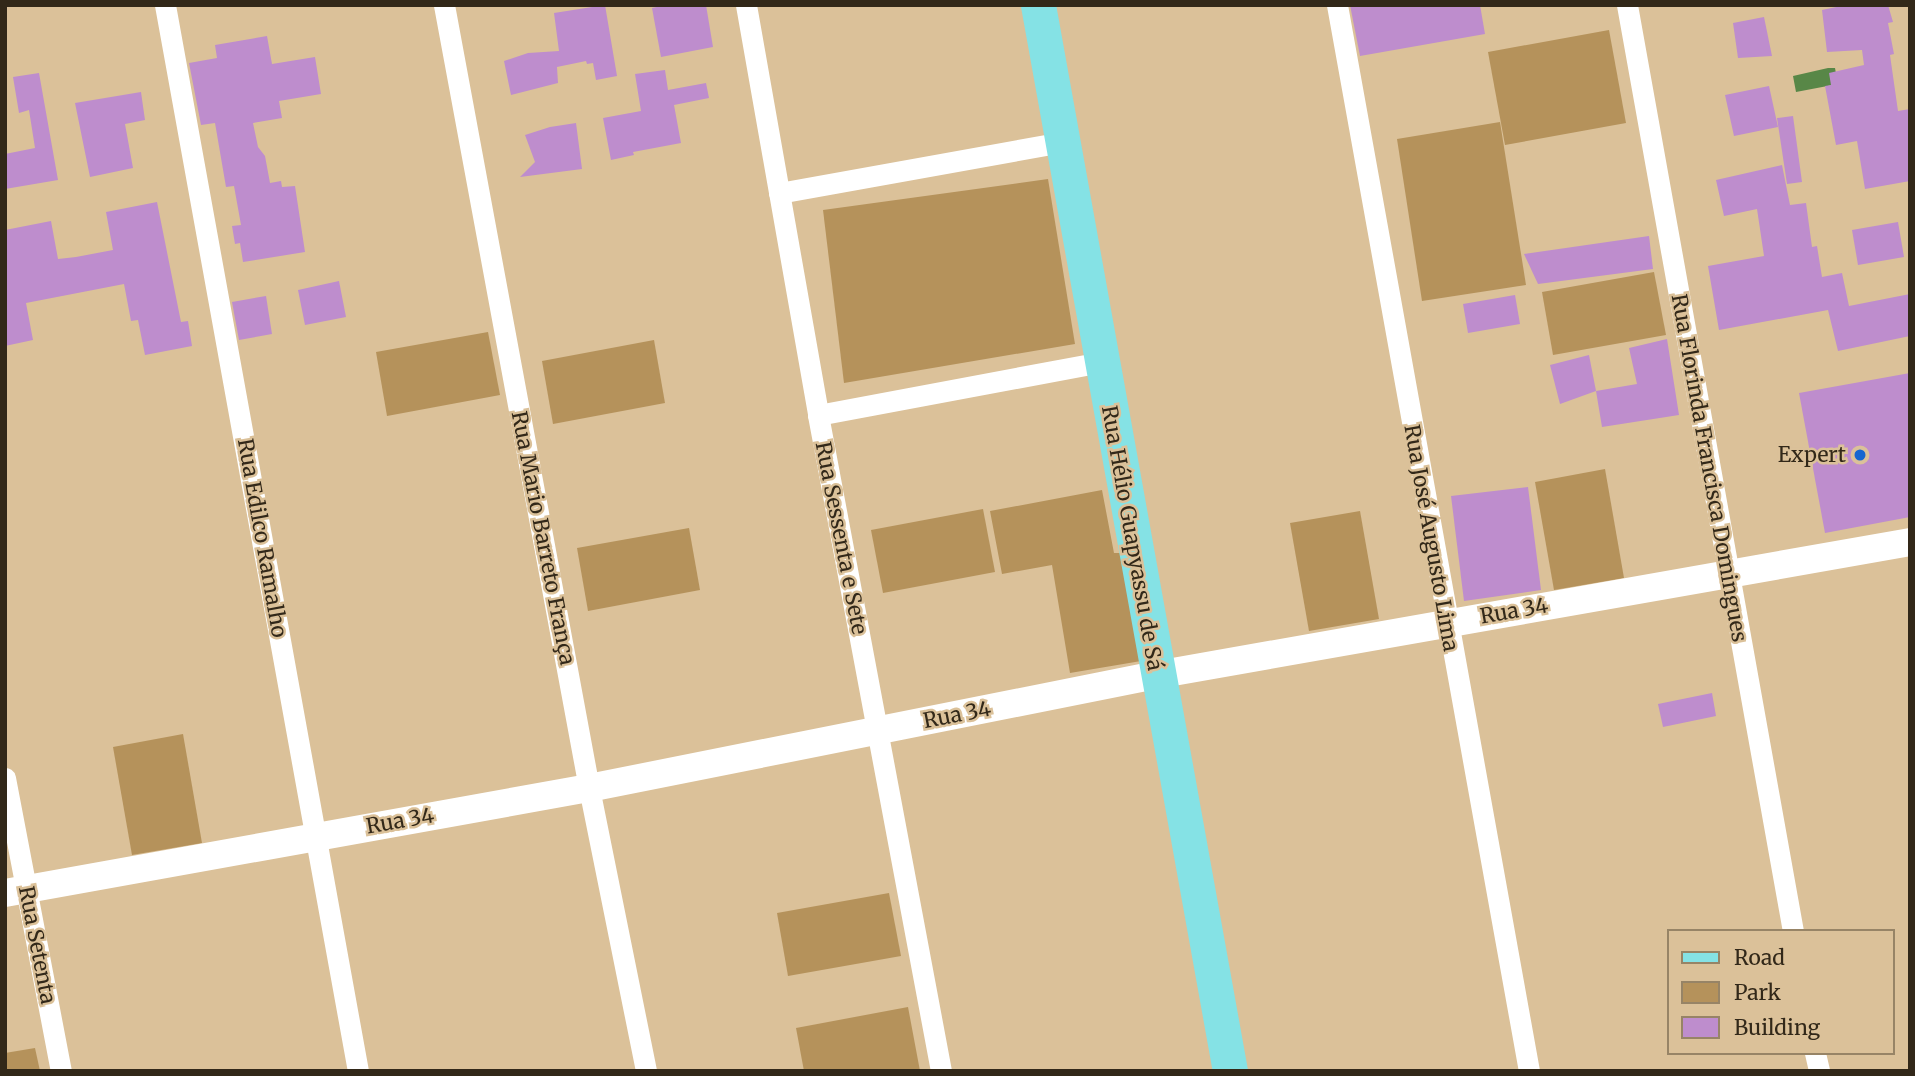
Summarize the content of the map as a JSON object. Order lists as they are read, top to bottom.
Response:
{
  "streets": {
    "main road": ["Rua Hélio Guapyassu de Sá"],
    "street": [
      "Rua Florinda Francisca Domingues",
      "Rua Edilco Ramalho",
      "Rua Mario Barreto França",
      "Rua Sessenta e Sete",
      "Rua José Augusto Lima",
      "Rua 34",
      "Rua Setenta"
    ]
  },
  "crossings": [
    ["Rua Florinda Francisca Domingues", "Rua 34"],
    ["Rua Edilco Ramalho", "Rua 34"],
    ["Rua Mario Barreto França", "Rua 34"],
    ["Rua Sessenta e Sete", "Rua 34"],
    ["Rua Hélio Guapyassu de Sá", "Rua 34"],
    ["Rua José Augusto Lima", "Rua 34"],
    ["Rua 34", "Rua Setenta"]
  ],
  "places": ["Expert"],
  "legend": ["Road", "Park", "Building"]
}
